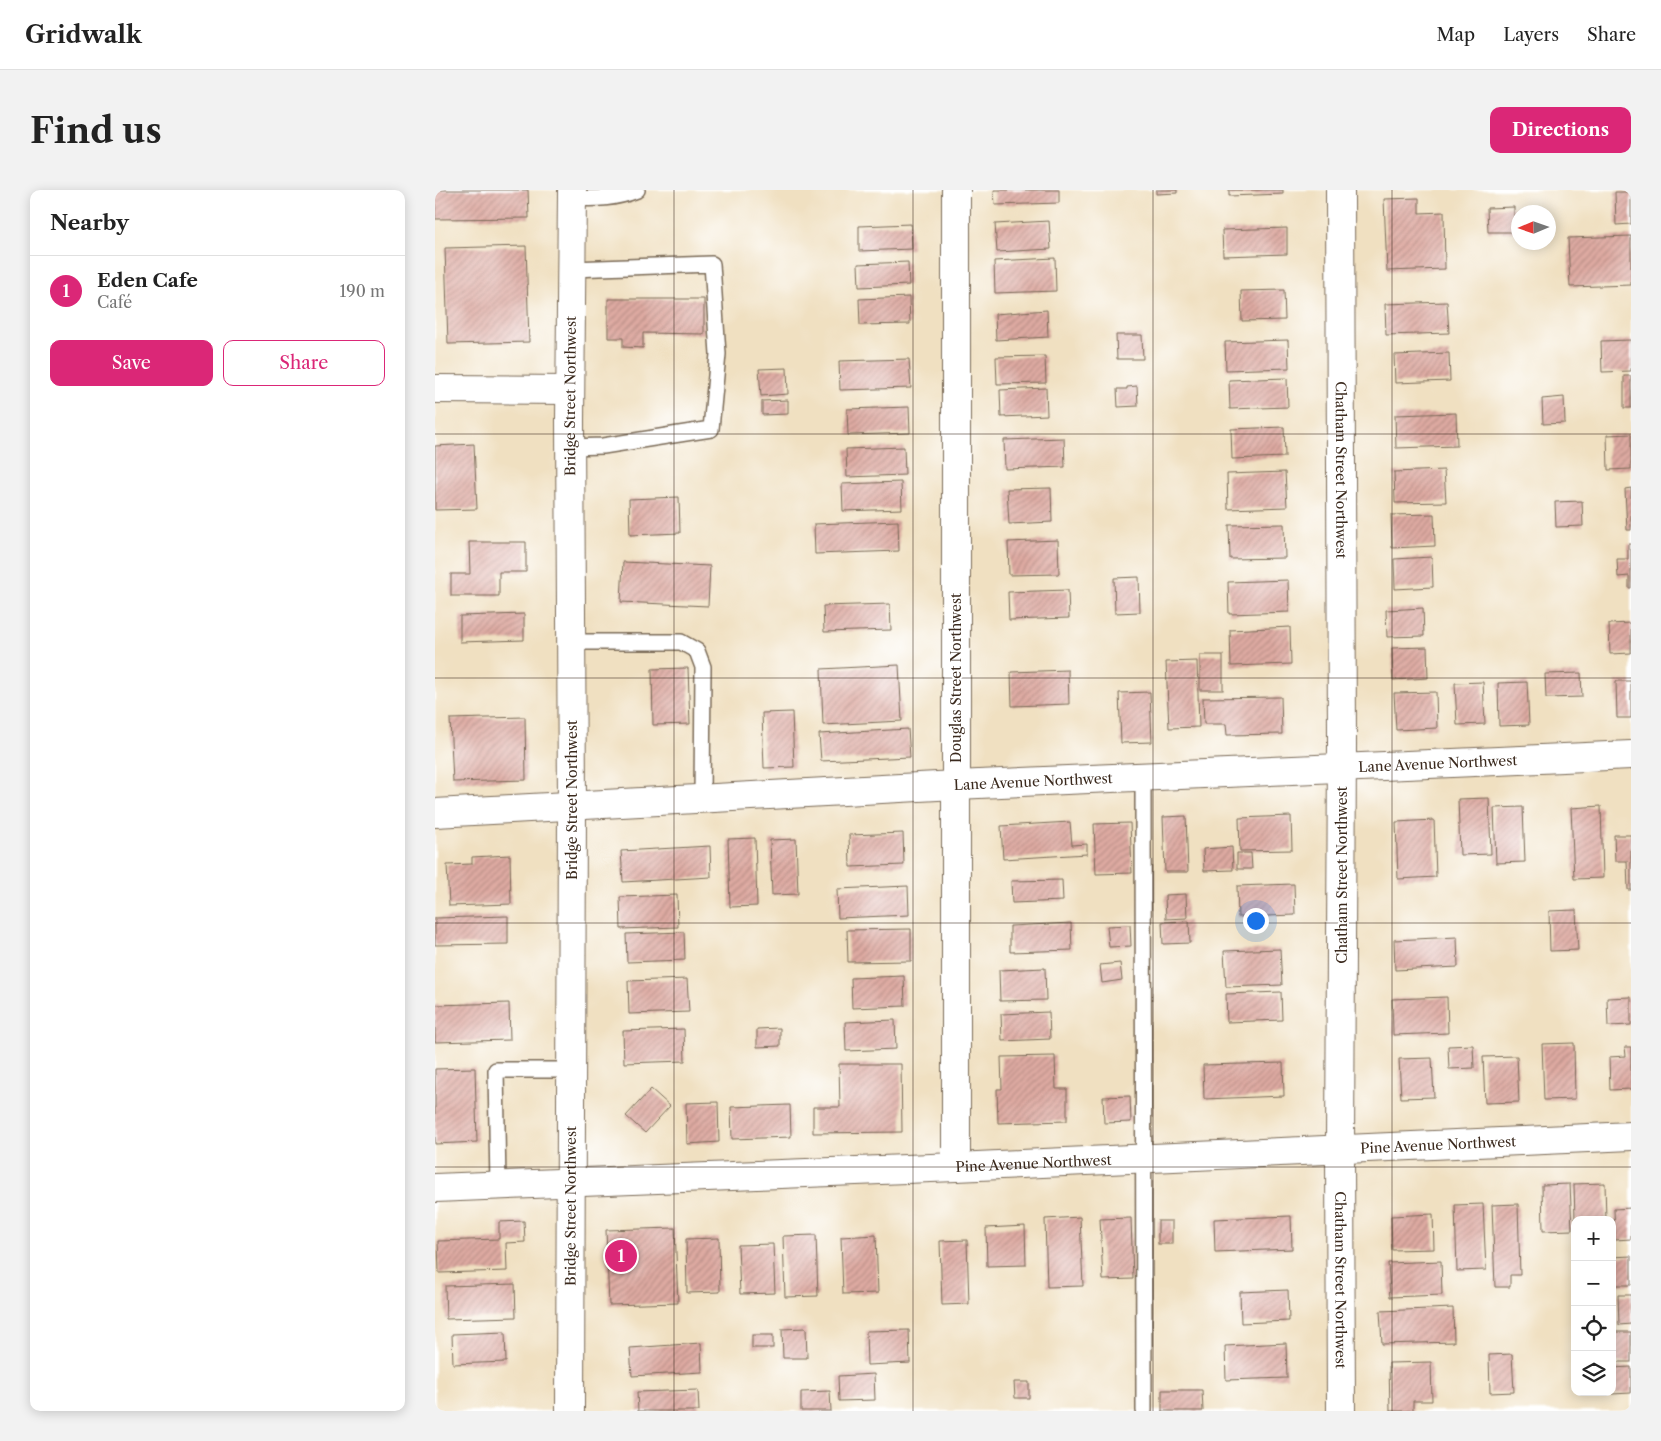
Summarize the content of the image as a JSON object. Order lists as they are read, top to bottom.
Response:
{
  "streets": {
    "street": [
      "Bridge Street Northwest",
      "Chatham Street Northwest",
      "Douglas Street Northwest",
      "Lane Avenue Northwest",
      "Pine Avenue Northwest"
    ]
  },
  "crossings": [
    ["Bridge Street Northwest", "Lane Avenue Northwest"],
    ["Bridge Street Northwest", "Pine Avenue Northwest"],
    ["Chatham Street Northwest", "Lane Avenue Northwest"],
    ["Chatham Street Northwest", "Pine Avenue Northwest"],
    ["Douglas Street Northwest", "Lane Avenue Northwest"],
    ["Douglas Street Northwest", "Pine Avenue Northwest"]
  ],
  "north": "left",
  "page": {
    "header": "Gridwalk",
    "nav": ["Map", "Layers", "Share"],
    "buttons": [
      "Directions",
      ["Save", "Share"]
    ],
    "title": "Find us",
    "heading": "Nearby",
    "list": [
      {
        "mark": "1",
        "name": "Eden Cafe",
        "note": "Café",
        "value": "190 m"
      }
    ],
    "map_buttons": ["+", "−"],
    "pins": "1"
  }
}
